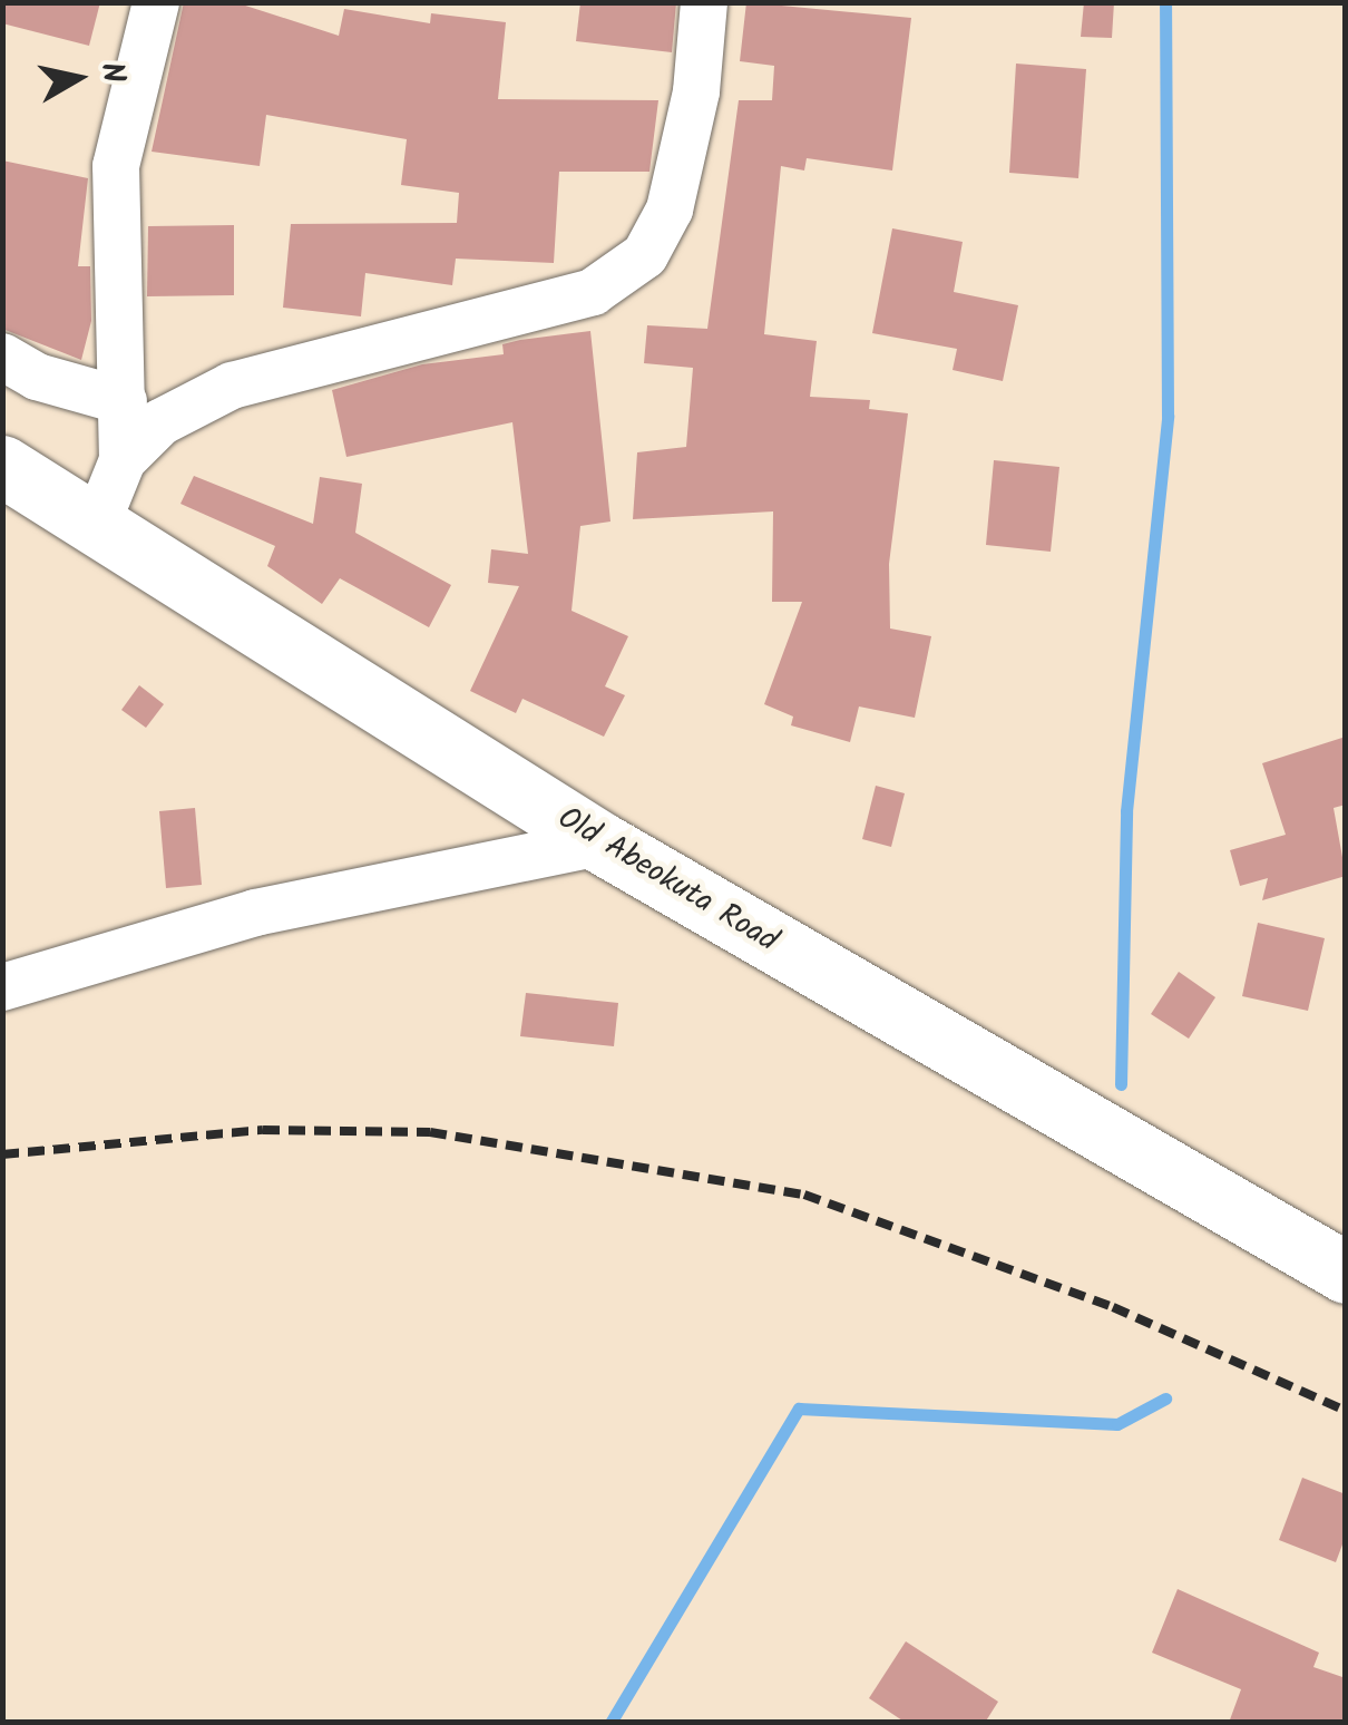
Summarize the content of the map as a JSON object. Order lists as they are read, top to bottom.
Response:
{
  "streets": {
    "highway": ["Old Abeokuta Road"]
  },
  "north": "right"
}
